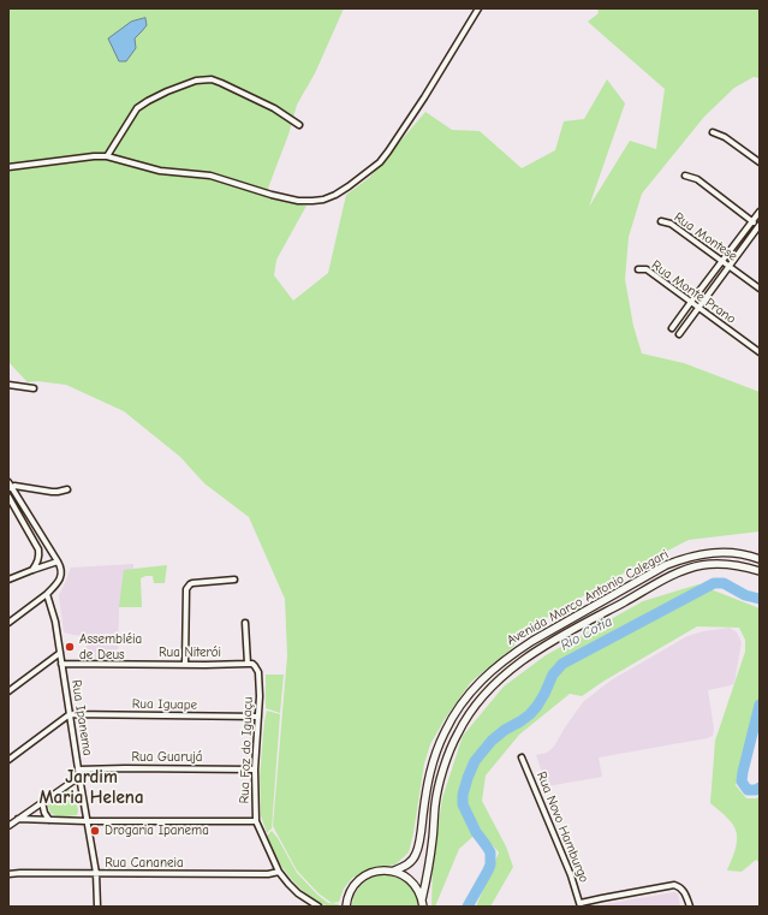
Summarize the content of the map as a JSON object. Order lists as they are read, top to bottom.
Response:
{
  "streets": {
    "main road": ["Avenida Marco Antonio Calegari"],
    "street": [
      "Rua Montese",
      "Rua Monte Prano",
      "Rua Niterói",
      "Rua Iguape",
      "Rua Ipanema",
      "Rua Foz do Iguaçu",
      "Rua Guarujá",
      "Rua Novo Hamburgo",
      "Rua Cananeia"
    ]
  },
  "crossings": [
    ["Rua Niterói", "Rua Ipanema"],
    ["Rua Niterói", "Rua Foz do Iguaçu"],
    ["Rua Iguape", "Rua Ipanema"],
    ["Rua Iguape", "Rua Foz do Iguaçu"],
    ["Rua Ipanema", "Rua Guarujá"],
    ["Rua Ipanema", "Rua Cananeia"],
    ["Rua Foz do Iguaçu", "Rua Guarujá"],
    ["Rua Foz do Iguaçu", "Rua Cananeia"]
  ],
  "districts": ["Jardim Maria Helena"],
  "water": ["Rio Cotia"],
  "places": ["Assembléia de Deus", "Drogaria Ipanema"]
}
